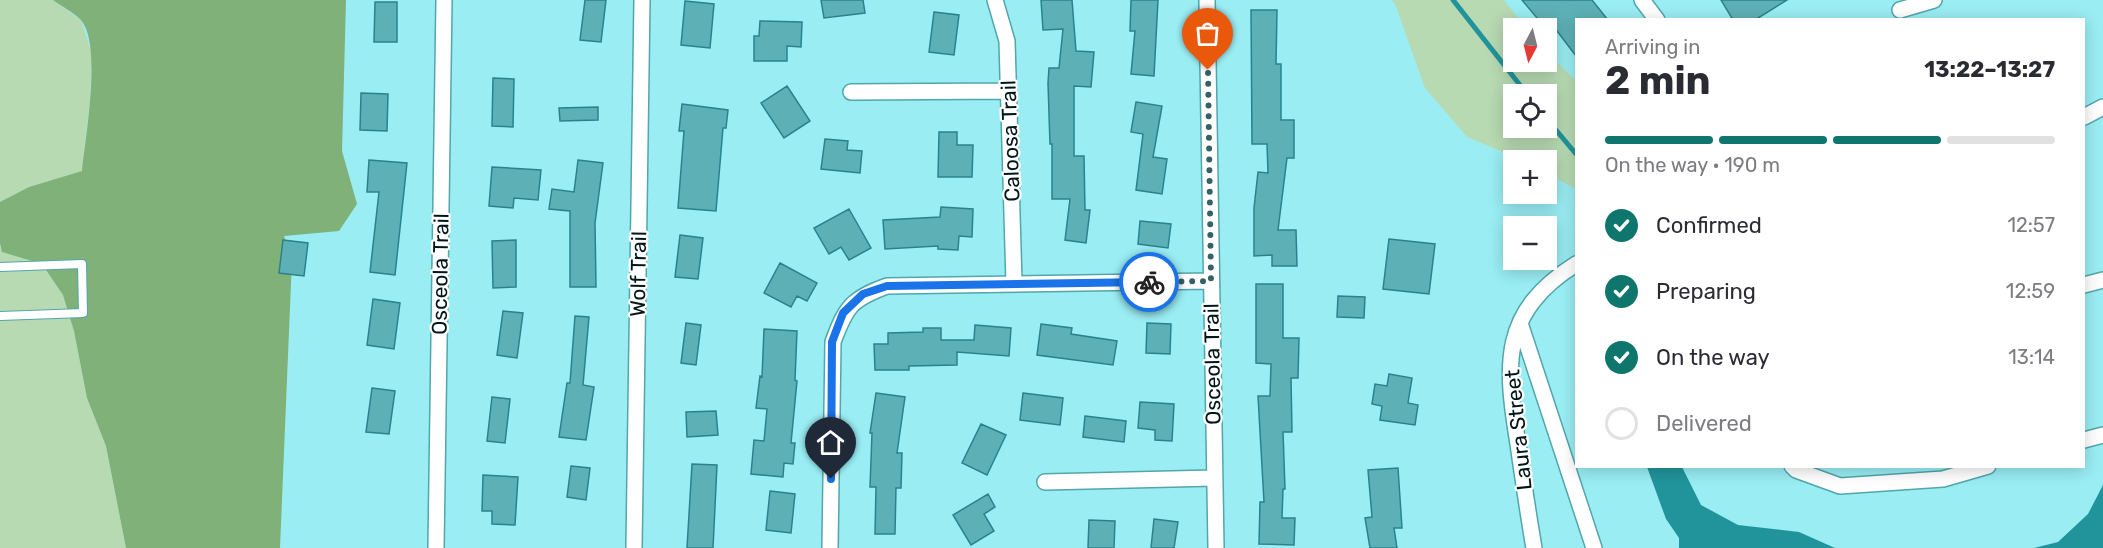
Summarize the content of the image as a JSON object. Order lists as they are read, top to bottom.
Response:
{
  "streets": {
    "street": [
      "Caloosa Trail",
      "Osceola Trail",
      "Wolf Trail",
      "Laura Street"
    ]
  },
  "north": "bottom",
  "page": {
    "map_buttons": ["+", "−"],
    "heading": ["2 min", "Arriving in", "13:22–13:27"],
    "bar": "On the way · 190 m",
    "list": [
      ["Confirmed", "12:57"],
      ["Preparing", "12:59"],
      ["On the way", "13:14"],
      "Delivered"
    ]
  }
}
